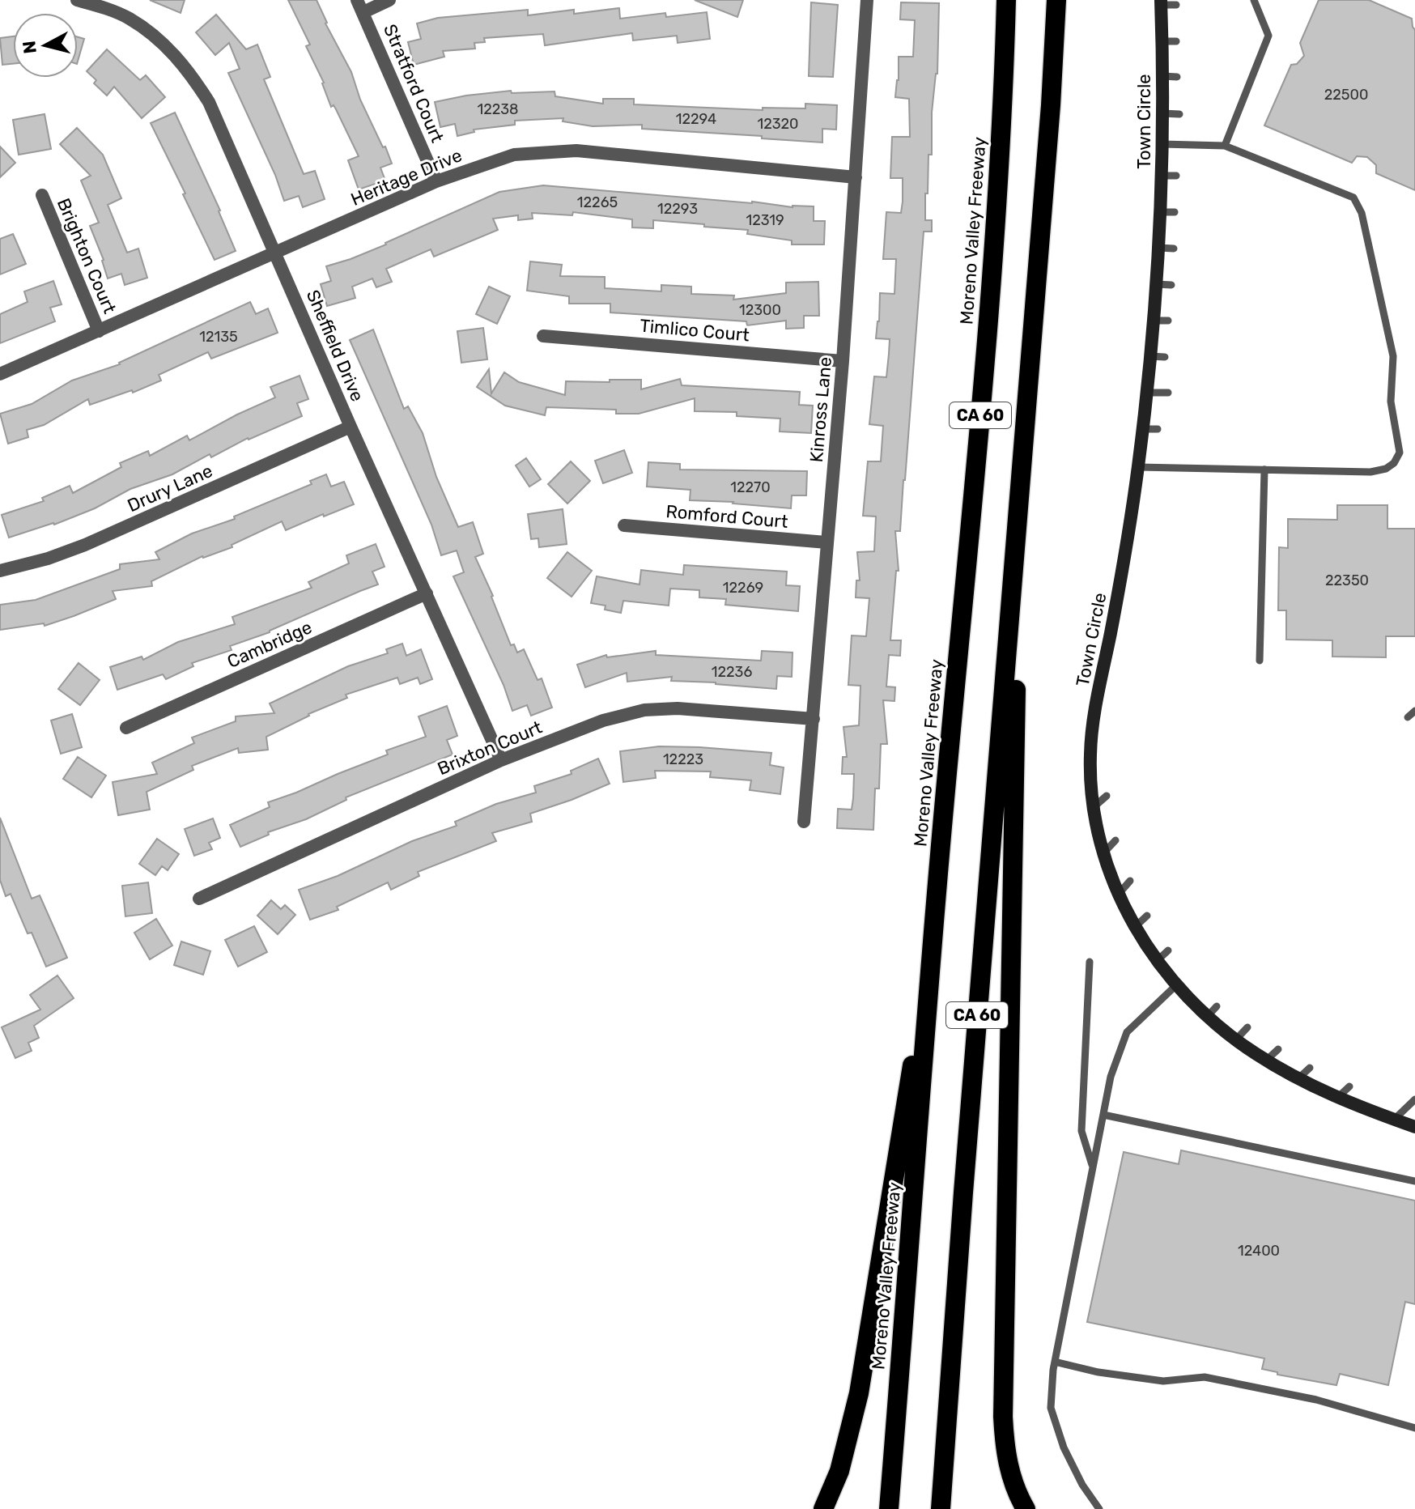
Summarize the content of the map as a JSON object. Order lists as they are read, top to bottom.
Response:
{
  "streets": {
    "highway": ["Moreno Valley Freeway", "CA 60"],
    "street": [
      "Stratford Court",
      "Town Circle",
      "Heritage Drive",
      "Brighton Court",
      "Timlico Court",
      "Sheffield Drive",
      "Kinross Lane",
      "Drury Lane",
      "Romford Court",
      "Cambridge",
      "Brixton Court"
    ]
  },
  "crossings": [
    ["Stratford Court", "Heritage Drive"],
    ["Heritage Drive", "Brighton Court"],
    ["Heritage Drive", "Sheffield Drive"],
    ["Heritage Drive", "Kinross Lane"],
    ["Timlico Court", "Kinross Lane"],
    ["Sheffield Drive", "Drury Lane"],
    ["Sheffield Drive", "Cambridge"],
    ["Sheffield Drive", "Brixton Court"],
    ["Kinross Lane", "Romford Court"],
    ["Kinross Lane", "Brixton Court"]
  ],
  "house_numbers": [
    "22500",
    "12238",
    "12294",
    "12320",
    "12265",
    "12293",
    "12319",
    "12300",
    "12135",
    "12270",
    "22350",
    "12269",
    "12236",
    "12223",
    "12400"
  ],
  "north": "left"
}
